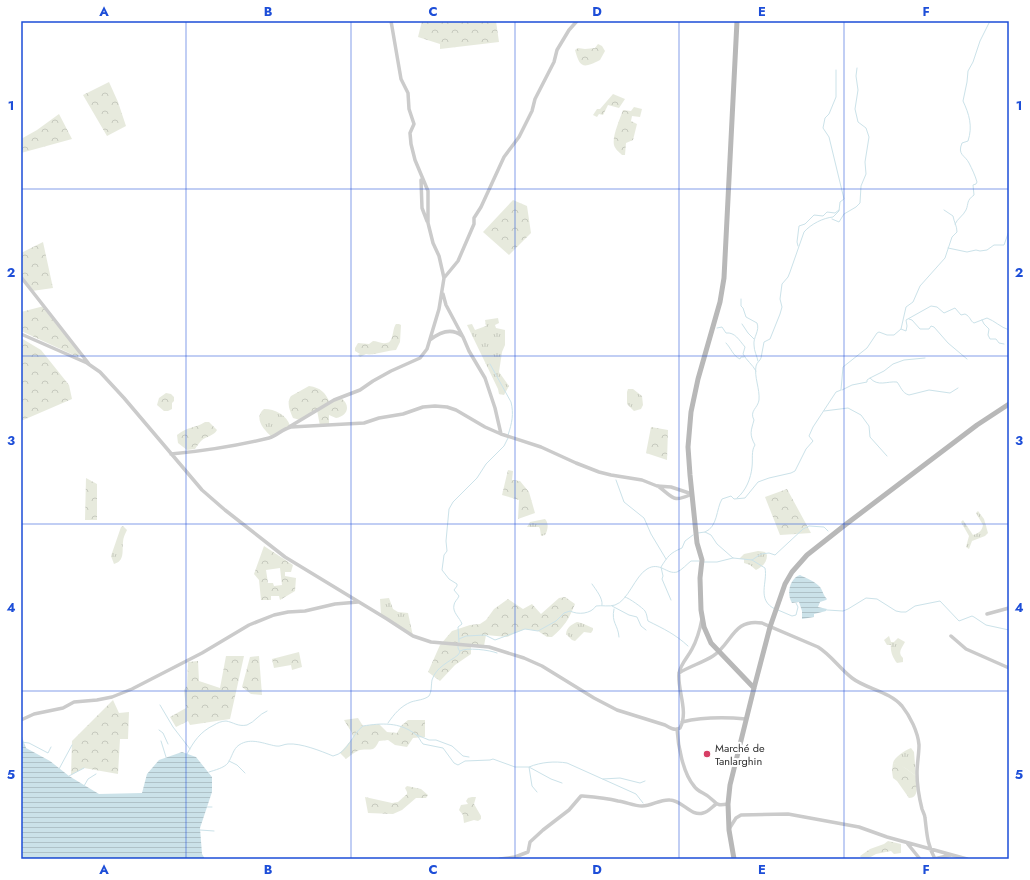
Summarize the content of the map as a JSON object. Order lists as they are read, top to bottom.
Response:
{
  "places": ["Marché de Tanlarghin"],
  "grid": {
    "columns": [
      "A",
      "B",
      "C",
      "D",
      "E",
      "F"
    ],
    "rows": [
      "1",
      "2",
      "3",
      "4",
      "5"
    ]
  }
}
